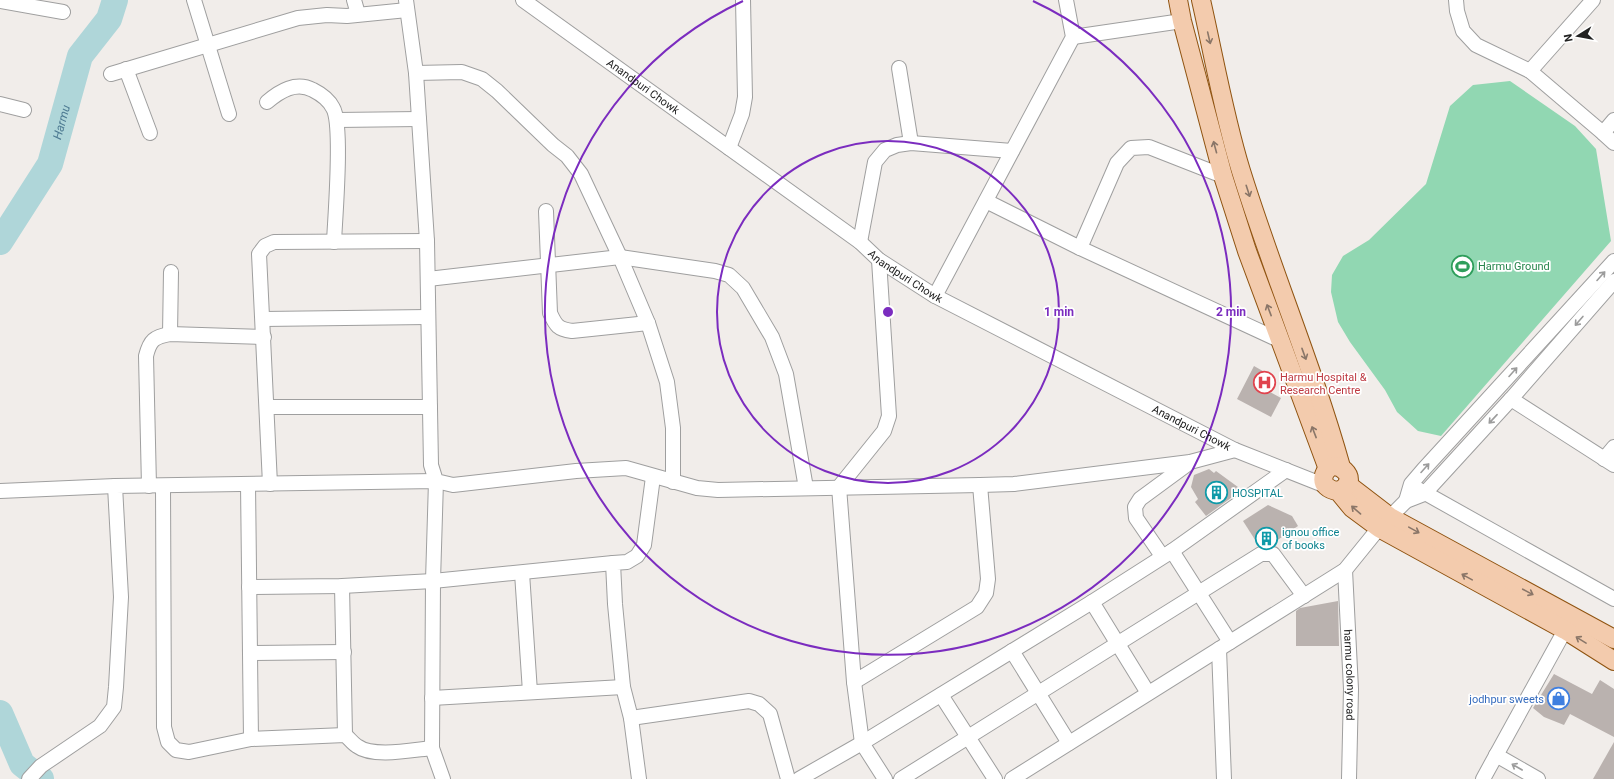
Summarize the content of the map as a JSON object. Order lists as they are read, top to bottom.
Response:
{
  "streets": {
    "street": ["Anandpuri Chowk", "harmu colony road"]
  },
  "water": ["Harmu"],
  "places": {
    "sports": ["Harmu Ground"],
    "hospital": ["Harmu Hospital & Research Centre"],
    "building": ["HOSPITAL", "ignou office of books"],
    "shop": ["jodhpur sweets"]
  },
  "north": "left",
  "rings": ["1 min", "2 min"]
}
